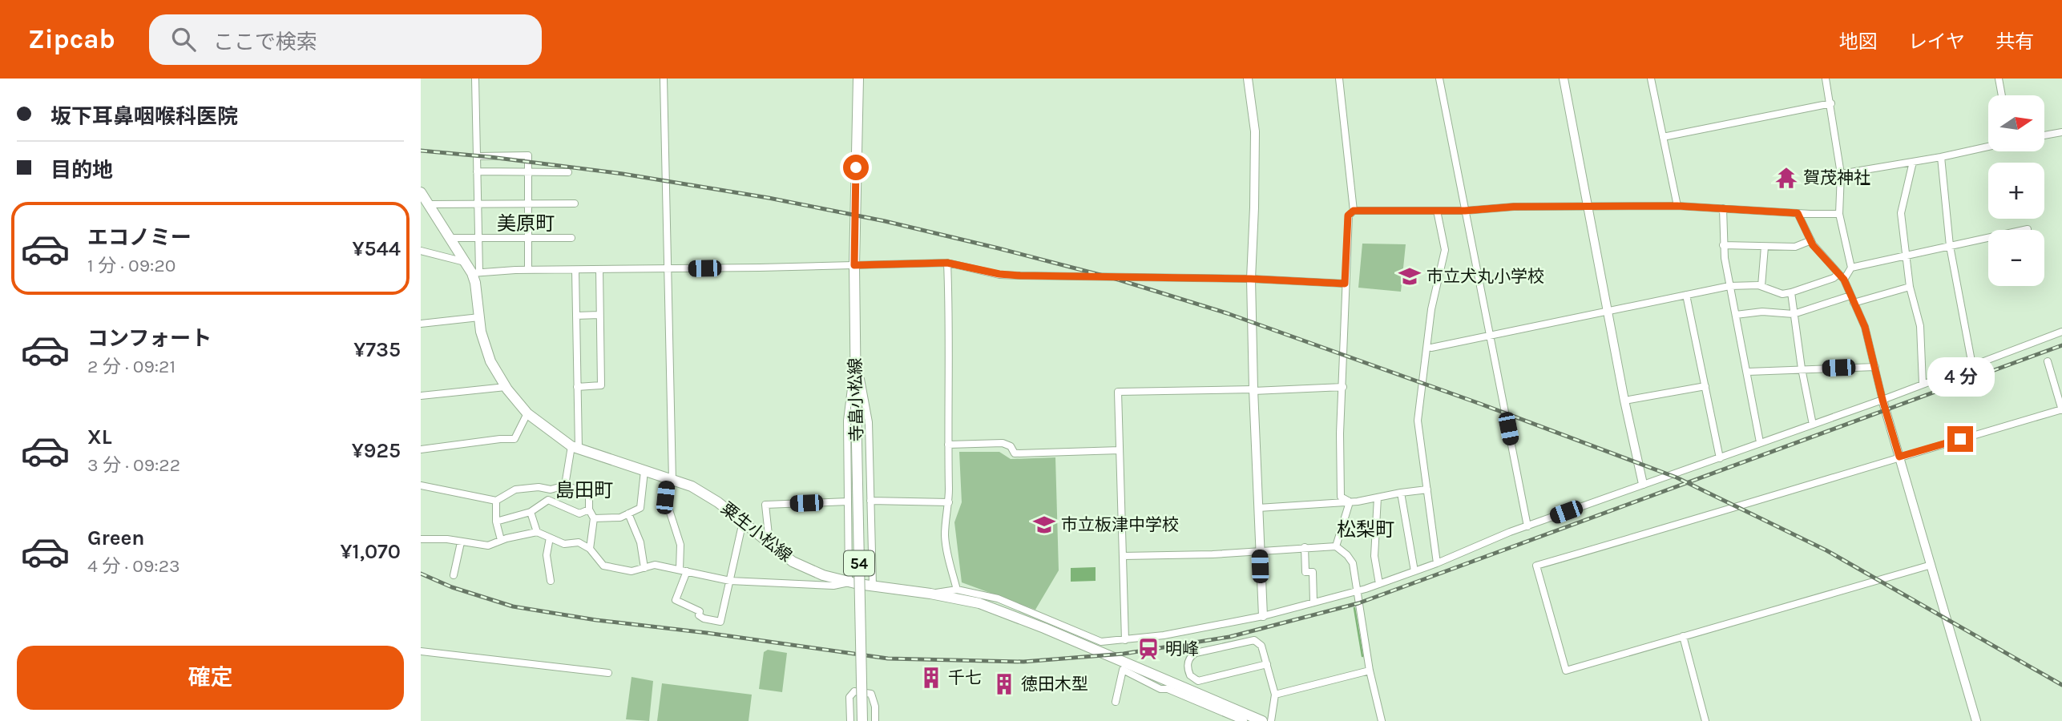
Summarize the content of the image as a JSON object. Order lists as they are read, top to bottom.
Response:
{
  "streets": {
    "main road": ["寺畠小松線", "粟生小松線", "54"]
  },
  "districts": ["美原町", "島田町", "松梨町"],
  "places": {
    "temple": ["賀茂神社"],
    "school or university": ["市立犬丸小学校", "市立板津中学校"],
    "station": ["明峰"],
    "building": ["千七", "徳田木型"]
  },
  "north": "right",
  "page": {
    "header": "Zipcab",
    "search": "ここで検索",
    "nav": ["地図", "レイヤ", "共有"],
    "banner": ["坂下耳鼻咽喉科医院", "目的地"],
    "map_buttons": ["+", "−"],
    "list": [
      {
        "name": "エコノミー",
        "note": "1 分 · 09:20",
        "value": "¥544"
      },
      {
        "name": "コンフォート",
        "note": "2 分 · 09:21",
        "value": "¥735"
      },
      {
        "name": "XL",
        "note": "3 分 · 09:22",
        "value": "¥925"
      },
      {
        "name": "Green",
        "note": "4 分 · 09:23",
        "value": "¥1,070"
      }
    ],
    "bubble": "4 分",
    "buttons": "確定"
  }
}
